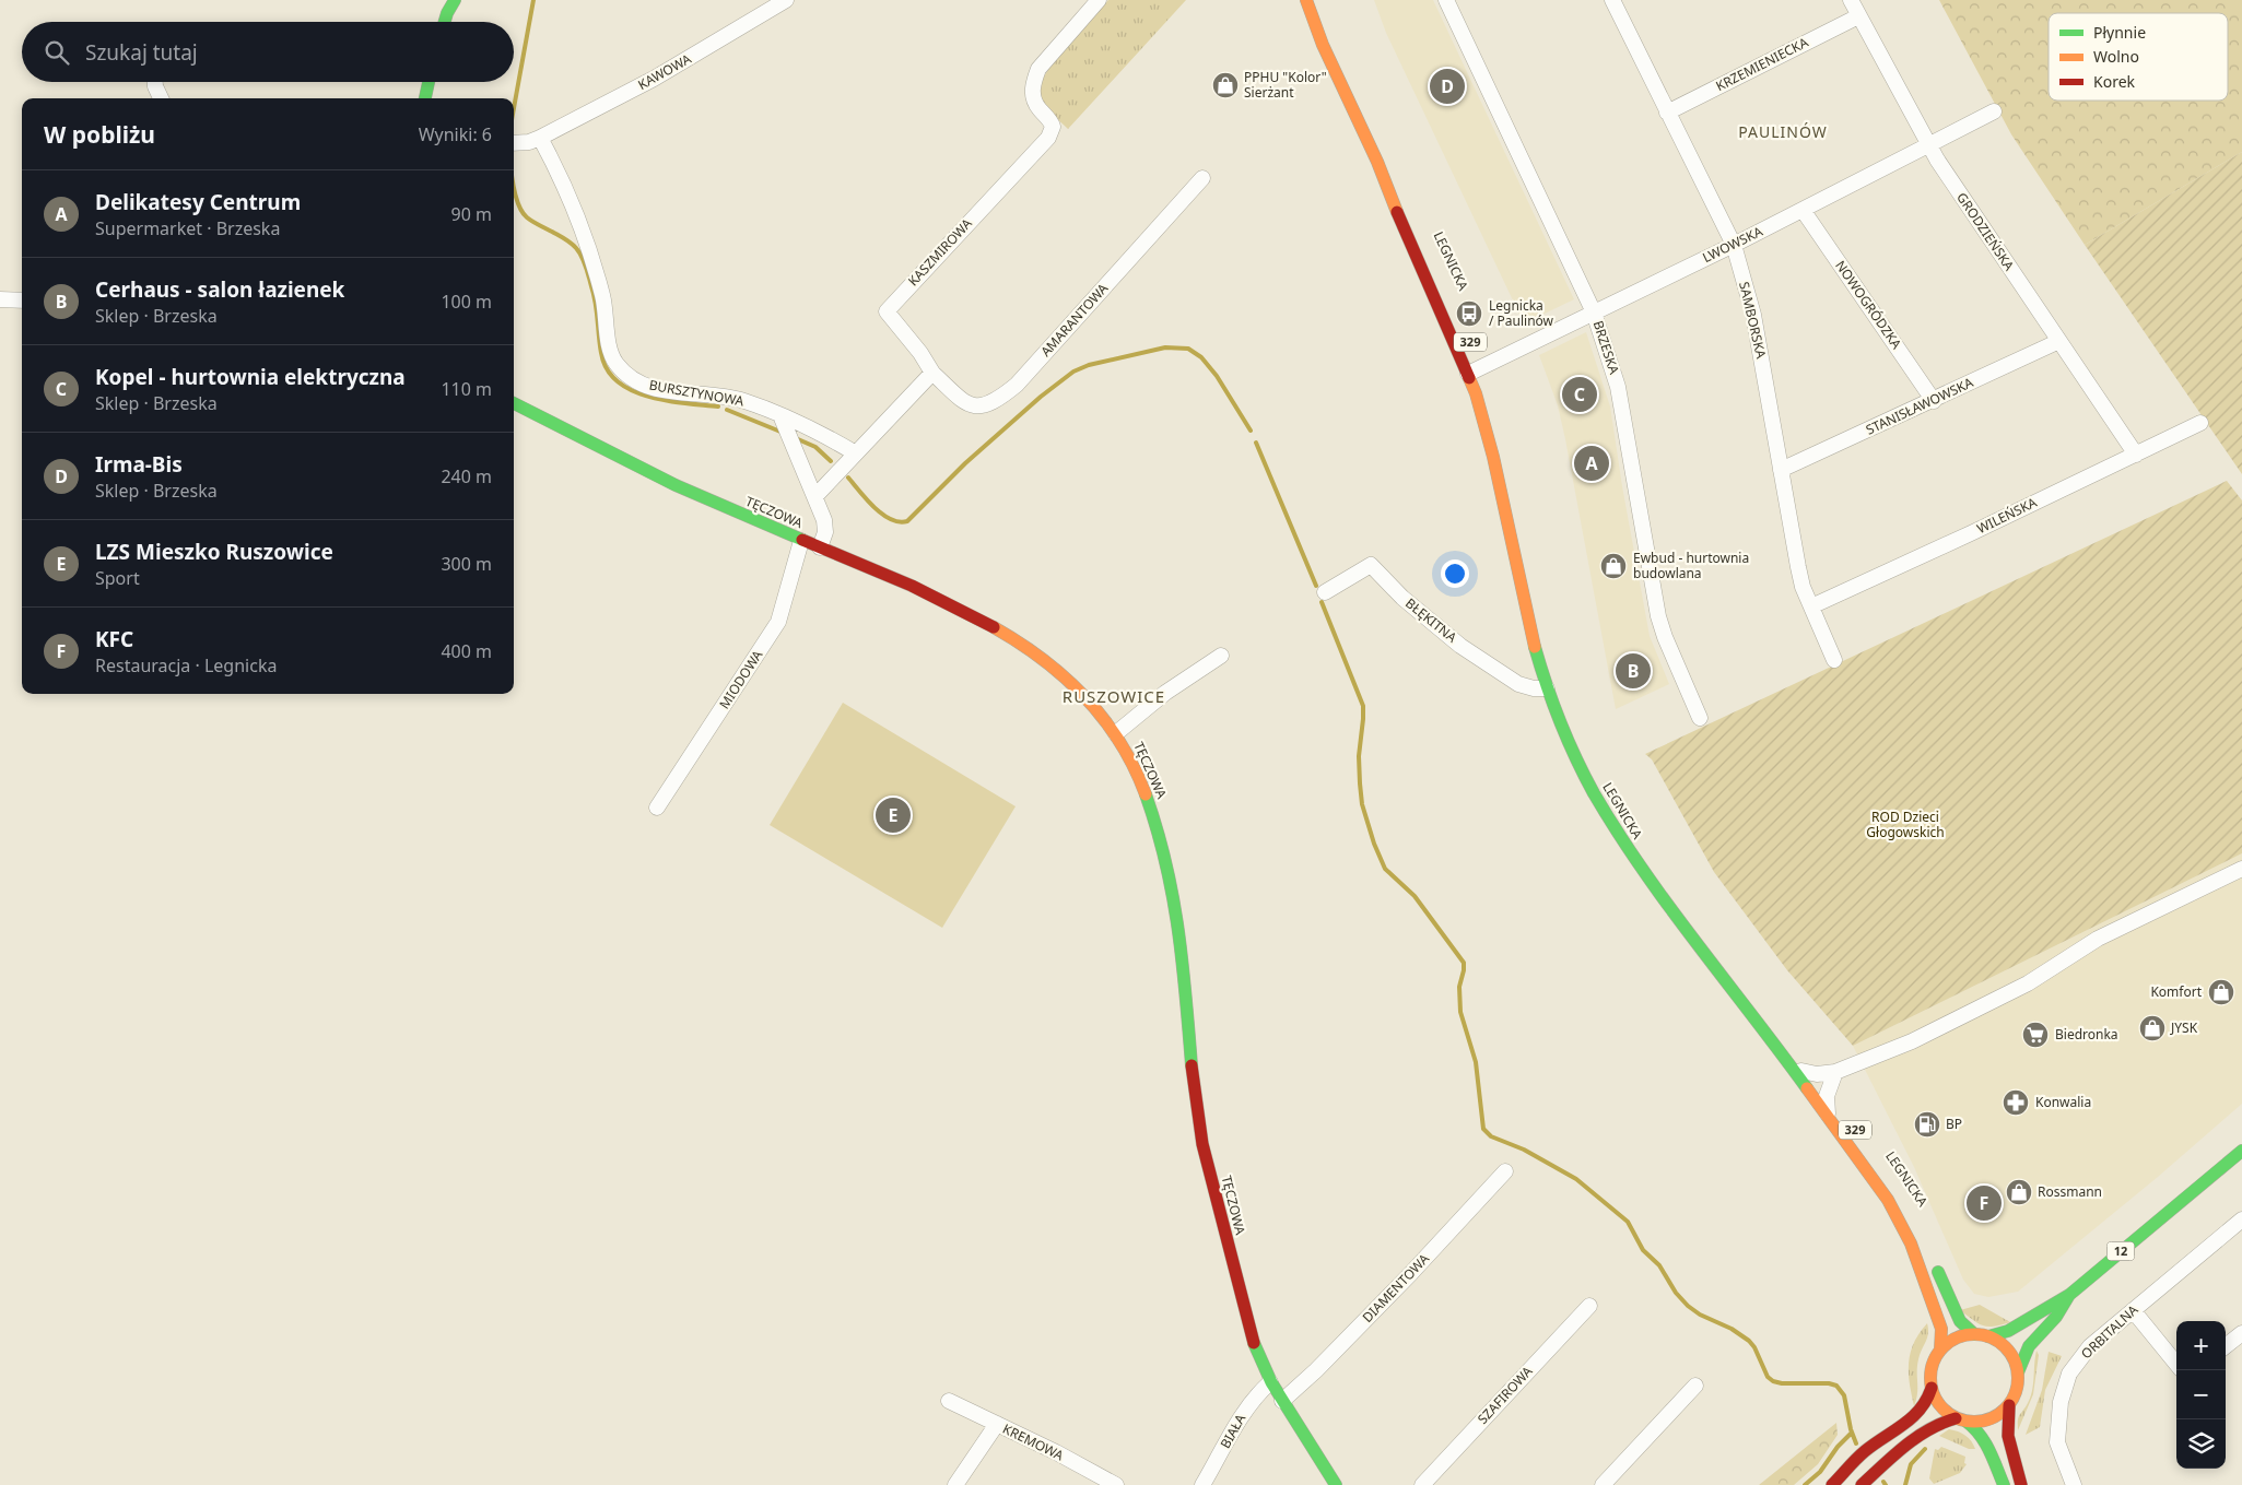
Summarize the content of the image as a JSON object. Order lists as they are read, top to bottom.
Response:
{
  "streets": {
    "main road": [
      "LEGNICKA",
      "329",
      "TĘCZOWA",
      "12"
    ],
    "street": [
      "KRZEMIENIECKA",
      "KAWOWA",
      "GRODZIEŃSKA",
      "LWOWSKA",
      "KASZMIROWA",
      "NOWOGRÓDZKA",
      "AMARANTOWA",
      "SAMBORSKA",
      "BRZESKA",
      "BURSZTYNOWA",
      "STANISŁAWOWSKA",
      "WILEŃSKA",
      "BŁĘKITNA",
      "MIODOWA",
      "DIAMENTOWA",
      "ORBITALNA",
      "SZAFIROWA",
      "BIAŁA",
      "KREMOWA"
    ]
  },
  "crossings": [
    ["KRZEMIENIECKA", "GRODZIEŃSKA"],
    ["KRZEMIENIECKA", "SAMBORSKA"],
    ["KAWOWA", "BURSZTYNOWA"],
    ["GRODZIEŃSKA", "LWOWSKA"],
    ["GRODZIEŃSKA", "STANISŁAWOWSKA"],
    ["GRODZIEŃSKA", "WILEŃSKA"],
    ["LWOWSKA", "LEGNICKA"],
    ["LWOWSKA", "NOWOGRÓDZKA"],
    ["LWOWSKA", "SAMBORSKA"],
    ["LWOWSKA", "BRZESKA"],
    ["KASZMIROWA", "AMARANTOWA"],
    ["LEGNICKA", "BŁĘKITNA"],
    ["LEGNICKA", "12"],
    ["NOWOGRÓDZKA", "STANISŁAWOWSKA"],
    ["SAMBORSKA", "STANISŁAWOWSKA"],
    ["SAMBORSKA", "WILEŃSKA"],
    ["TĘCZOWA", "MIODOWA"],
    ["TĘCZOWA", "DIAMENTOWA"],
    ["TĘCZOWA", "BIAŁA"]
  ],
  "districts": ["PAULINÓW", "RUSZOWICE"],
  "parks": ["ROD Dzieci Głogowskich"],
  "places": {
    "shop": [
      "PPHU \"Kolor\" Sierżant",
      "Ewbud - hurtownia budowlana",
      "Komfort",
      "JYSK",
      "Rossmann"
    ],
    "bus stop": ["Legnicka / Paulinów"],
    "supermarket": ["Biedronka"],
    "pharmacy": ["Konwalia"],
    "fuel station": ["BP"]
  },
  "legend": ["Płynnie", "Wolno", "Korek"],
  "page": {
    "search": "Szukaj tutaj",
    "pins": [
      "D",
      "C",
      "A",
      "B",
      "E",
      "F"
    ],
    "heading": ["W pobliżu", "Wyniki: 6"],
    "list": [
      {
        "mark": "A",
        "name": "Delikatesy Centrum",
        "note": "Supermarket · Brzeska",
        "value": "90 m"
      },
      {
        "mark": "B",
        "name": "Cerhaus - salon łazienek",
        "note": "Sklep · Brzeska",
        "value": "100 m"
      },
      {
        "mark": "C",
        "name": "Kopel - hurtownia elektryczna",
        "note": "Sklep · Brzeska",
        "value": "110 m"
      },
      {
        "mark": "D",
        "name": "Irma-Bis",
        "note": "Sklep · Brzeska",
        "value": "240 m"
      },
      {
        "mark": "E",
        "name": "LZS Mieszko Ruszowice",
        "note": "Sport",
        "value": "300 m"
      },
      {
        "mark": "F",
        "name": "KFC",
        "note": "Restauracja · Legnicka",
        "value": "400 m"
      }
    ],
    "map_buttons": ["+", "−"]
  }
}
